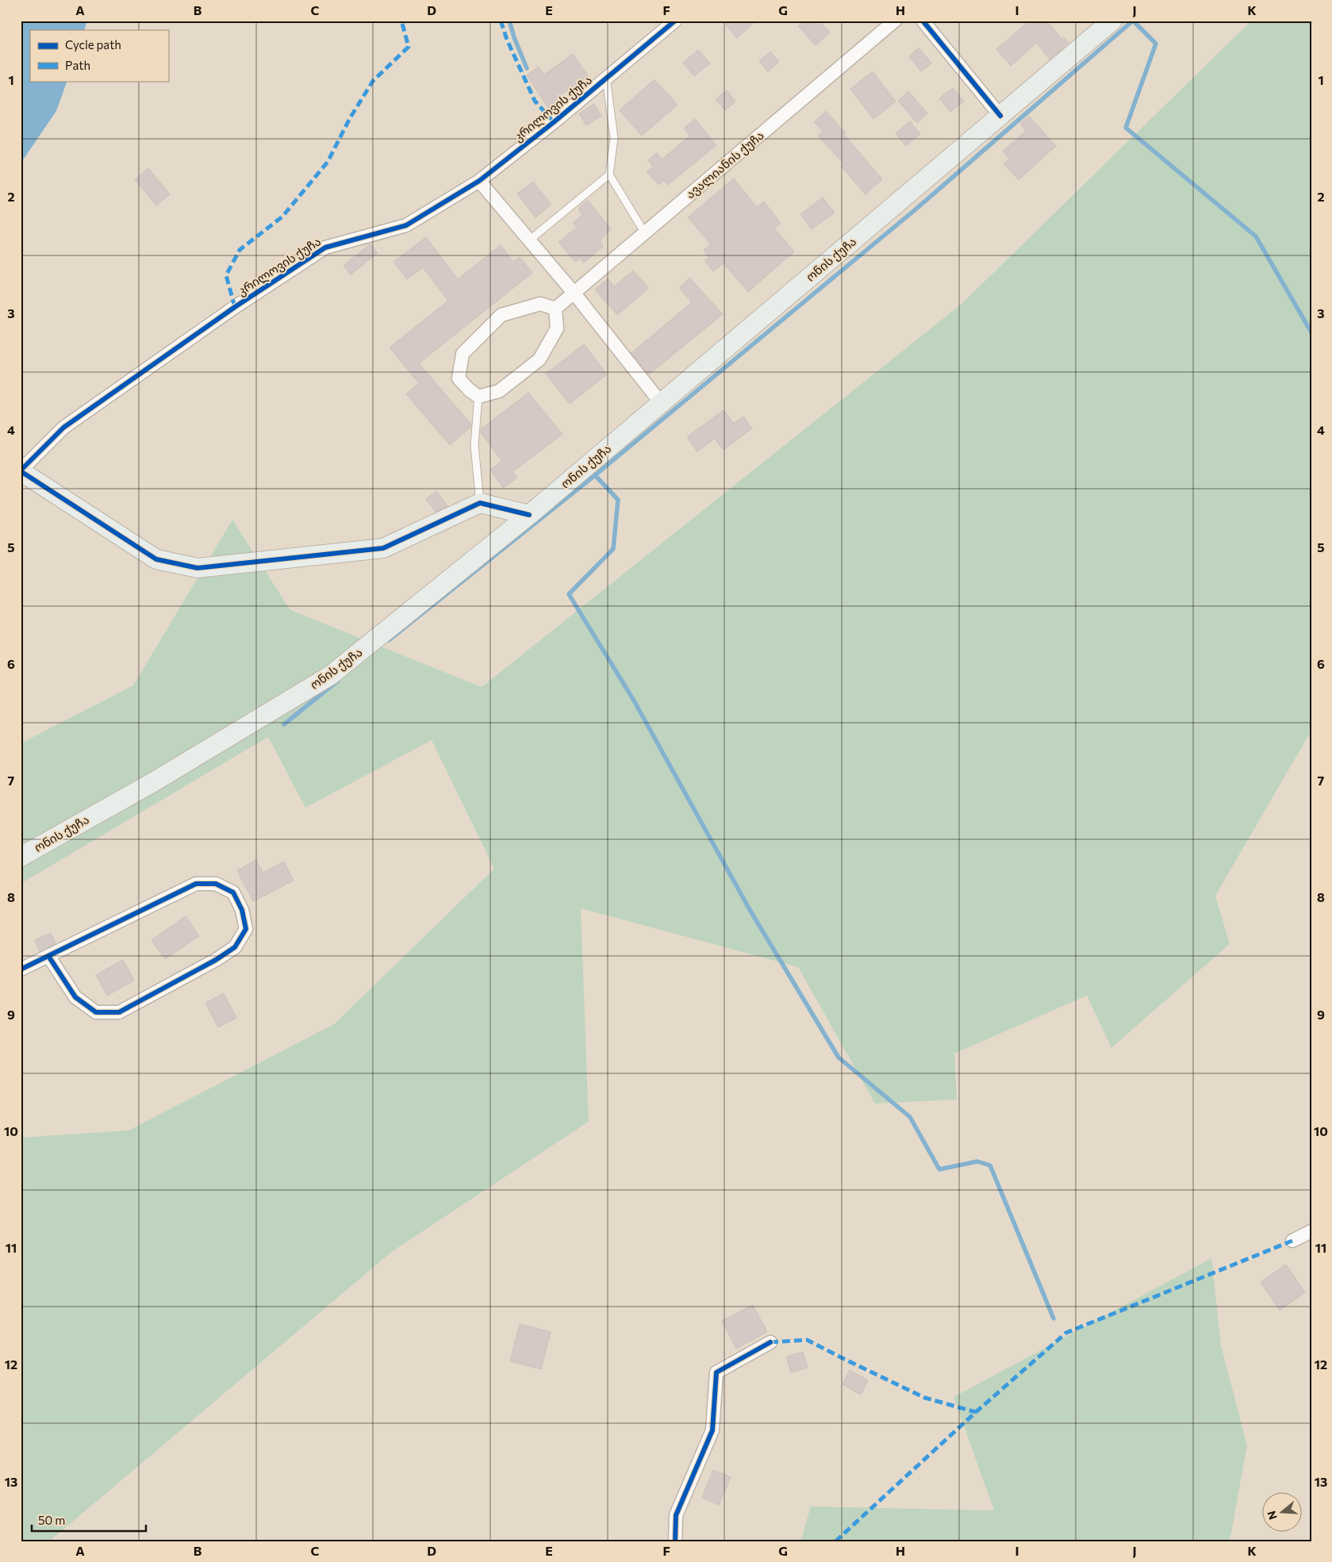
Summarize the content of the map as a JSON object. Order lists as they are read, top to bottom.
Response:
{
  "streets": {
    "main road": ["ონის ქუჩა"],
    "street": ["კრილოვის ქუჩა", "ავალიანის ქუჩა"]
  },
  "legend": ["Cycle path", "Path"],
  "scale_bar": "50 m",
  "north": "left",
  "grid": {
    "columns": [
      "A",
      "B",
      "C",
      "D",
      "E",
      "F",
      "G",
      "H",
      "I",
      "J",
      "K"
    ],
    "rows": [
      "1",
      "2",
      "3",
      "4",
      "5",
      "6",
      "7",
      "8",
      "9",
      "10",
      "11",
      "12",
      "13"
    ]
  }
}
